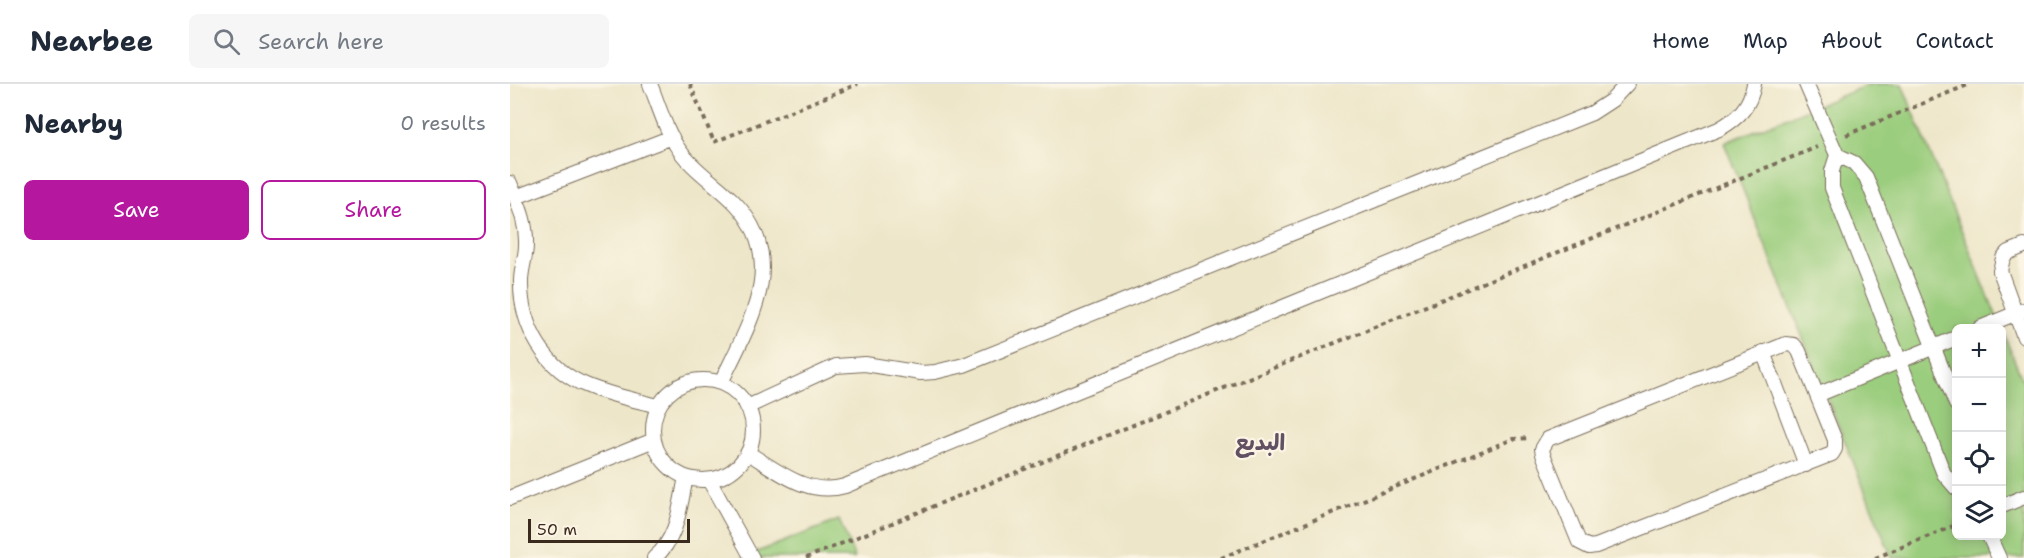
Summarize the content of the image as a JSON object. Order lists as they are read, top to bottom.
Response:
{
  "districts": ["البديع"],
  "scale_bar": "50 m",
  "page": {
    "header": "Nearbee",
    "search": "Search here",
    "nav": [
      "Home",
      "Map",
      "About",
      "Contact"
    ],
    "heading": ["Nearby", "0 results"],
    "buttons": ["Save", "Share"],
    "map_buttons": ["+", "−"],
    "scale": "50 m"
  }
}
